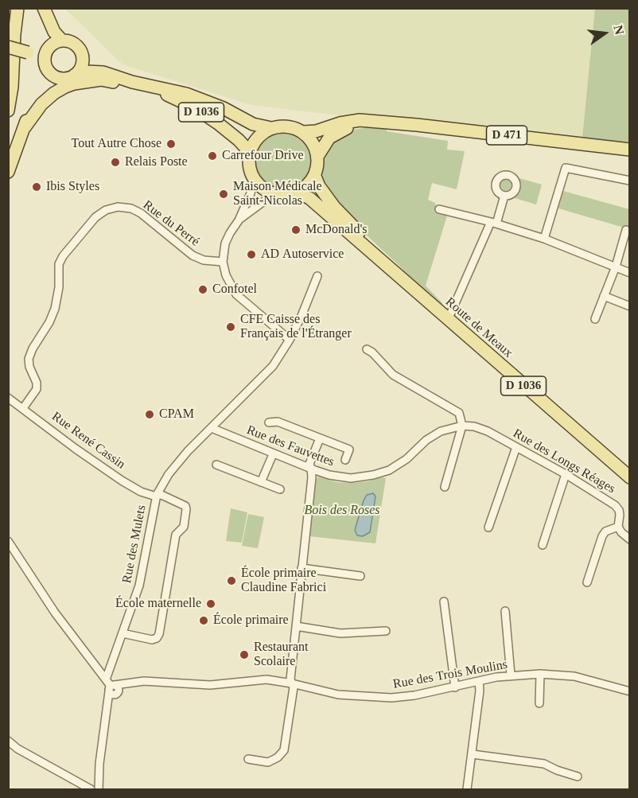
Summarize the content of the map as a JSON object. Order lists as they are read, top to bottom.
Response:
{
  "streets": {
    "main road": ["D 1036", "D 471", "Route de Meaux"],
    "street": [
      "Rue du Perré",
      "Rue René Cassin",
      "Rue des Fauvettes",
      "Rue des Longs Réages",
      "Rue des Mulets",
      "Rue des Trois Moulins"
    ]
  },
  "crossings": [
    ["D 1036", "D 471"],
    ["D 1036", "Route de Meaux"],
    ["D 471", "Route de Meaux"],
    ["Rue du Perré", "Rue René Cassin"],
    ["Rue René Cassin", "Rue des Mulets"],
    ["Rue des Fauvettes", "Rue des Longs Réages"],
    ["Rue des Fauvettes", "Rue des Mulets"]
  ],
  "parks": ["Bois des Roses"],
  "places": [
    "Tout Autre Chose",
    "Carrefour Drive",
    "Relais Poste",
    "Ibis Styles",
    "Maison Médicale Saint-Nicolas",
    "McDonald's",
    "AD Autoservice",
    "Confotel",
    "CFE Caisse des Français de l'Étranger",
    "CPAM",
    "École primaire Claudine Fabrici",
    "École maternelle",
    "École primaire",
    "Restaurant Scolaire"
  ],
  "north": "right"
}
